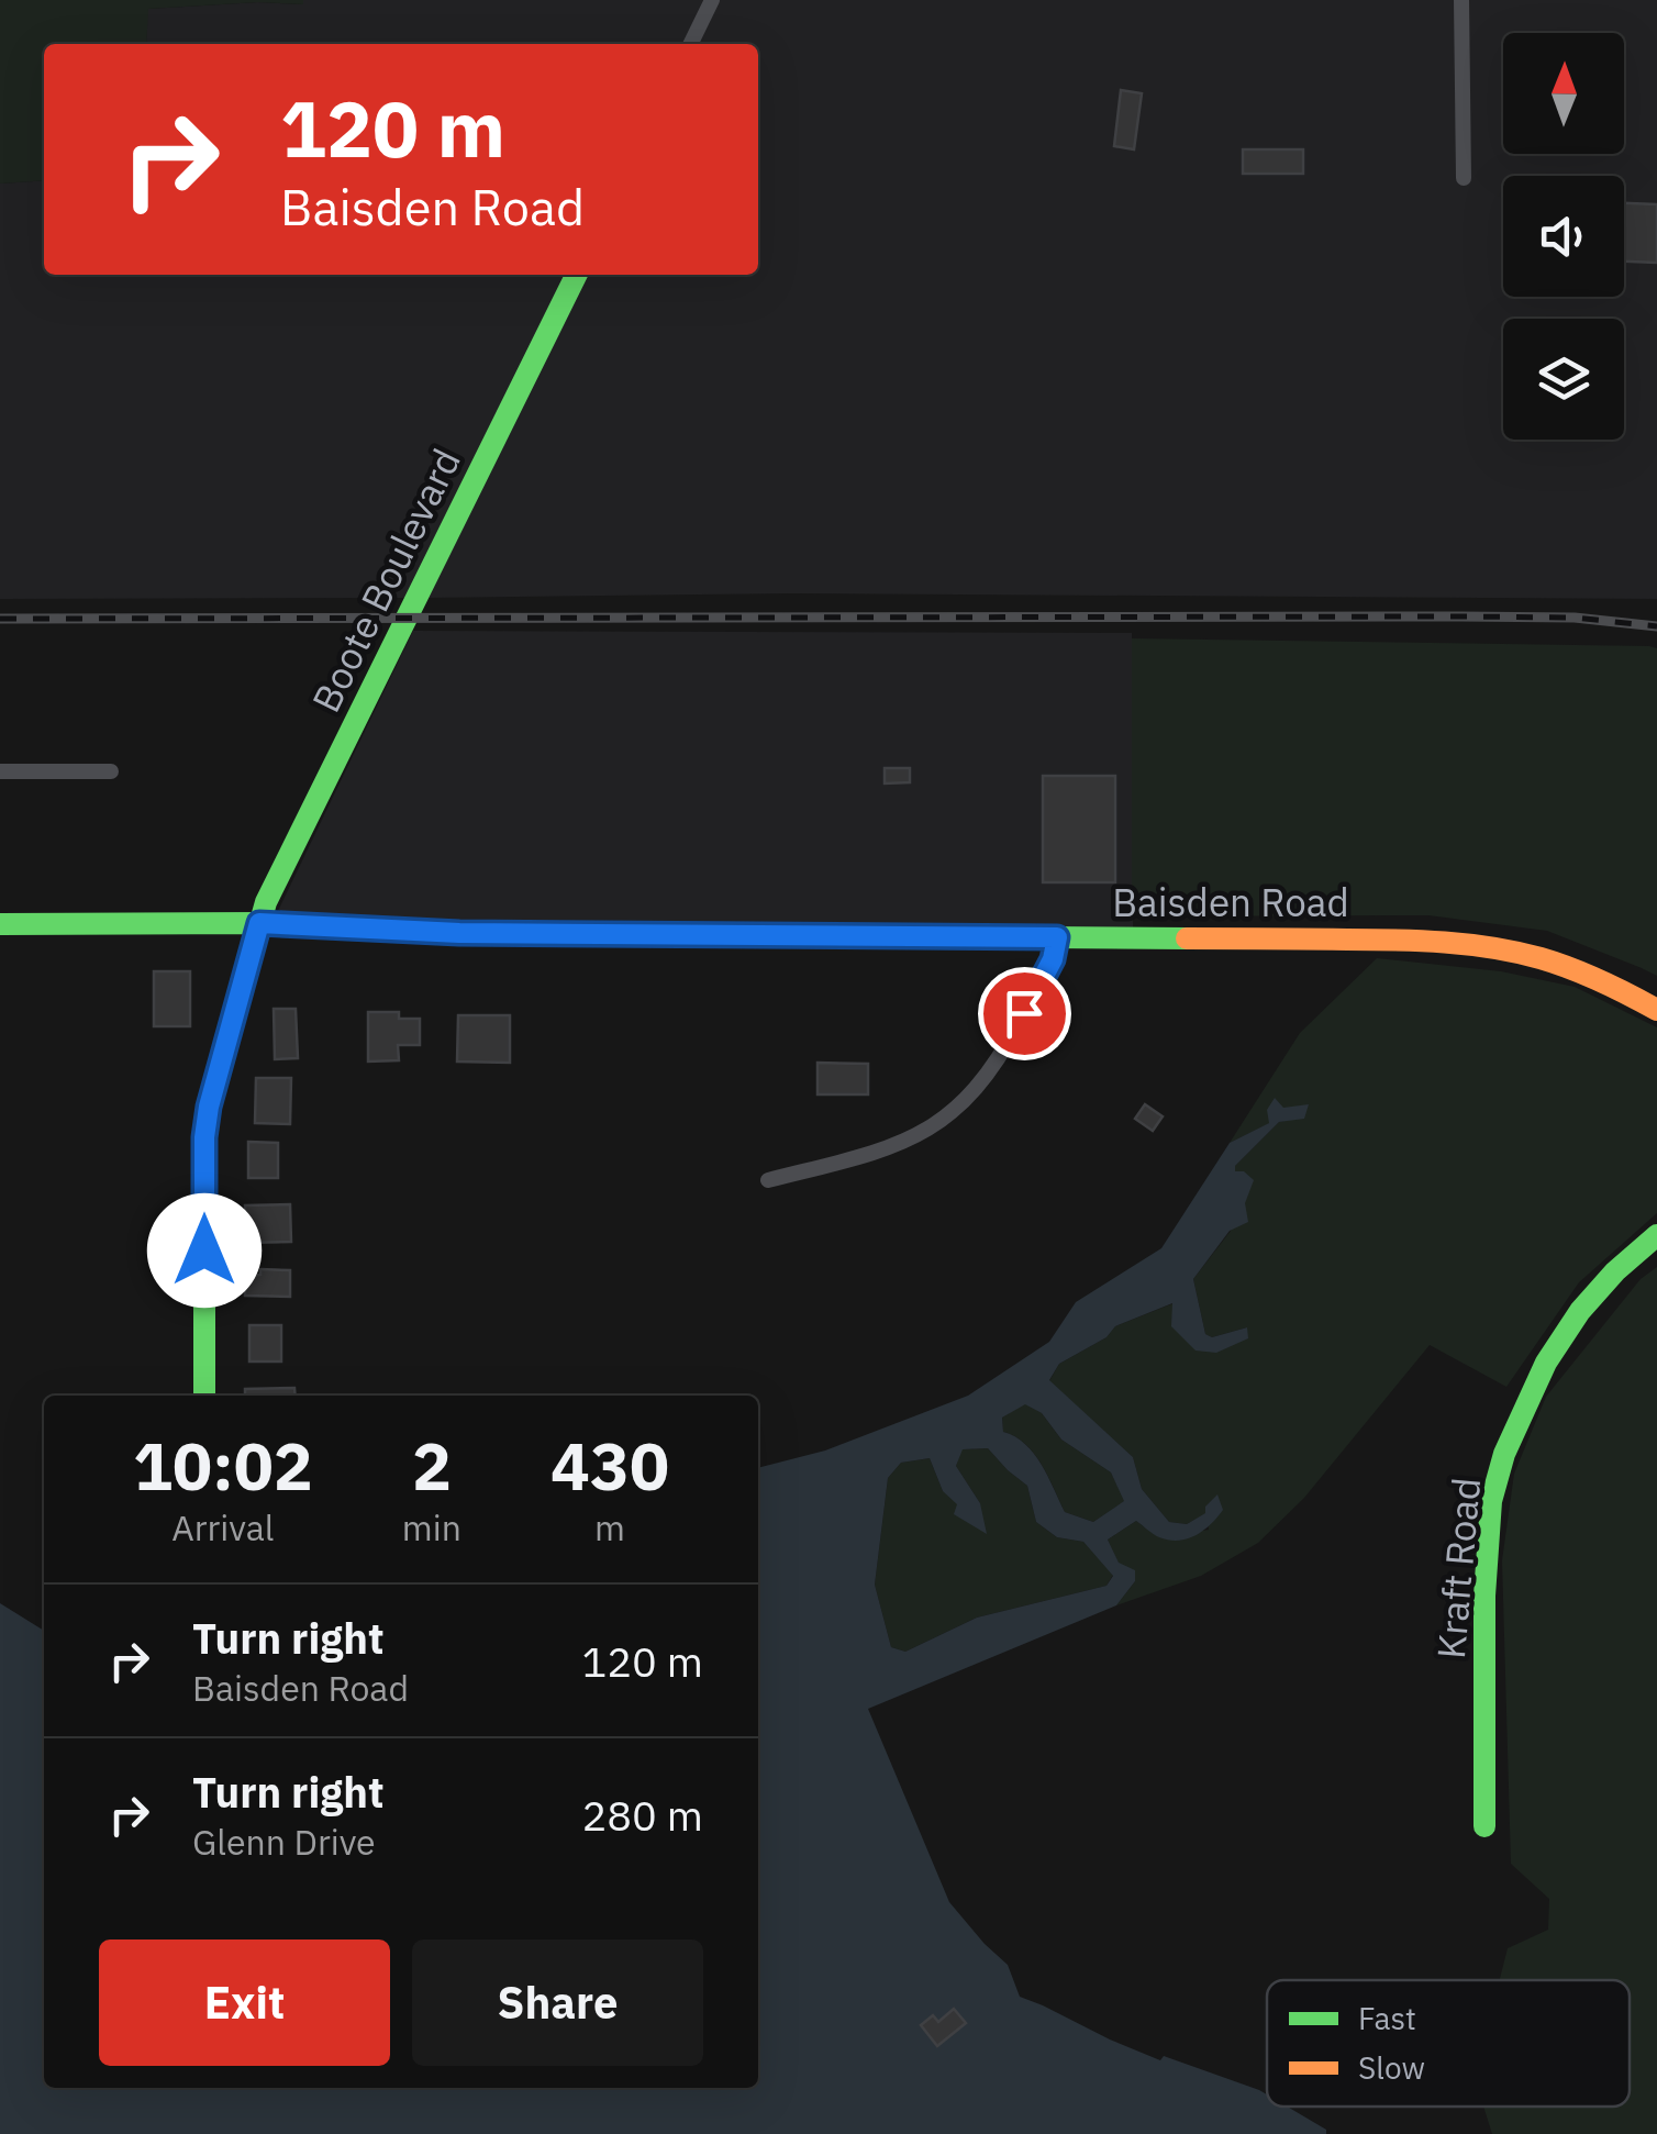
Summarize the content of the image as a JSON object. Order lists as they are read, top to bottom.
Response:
{
  "streets": {
    "street": ["Boote Boulevard", "Baisden Road", "Kraft Road"]
  },
  "crossings": [
    ["Boote Boulevard", "Baisden Road"]
  ],
  "legend": ["Fast", "Slow"],
  "north": "top",
  "page": {
    "turn": ["120 m", "Baisden Road"],
    "eta": [
      "10:02",
      "Arrival",
      "2",
      "min",
      "430",
      "m"
    ],
    "list": [
      {
        "name": "Turn right",
        "note": "Baisden Road",
        "value": "120 m"
      },
      {
        "name": "Turn right",
        "note": "Glenn Drive",
        "value": "280 m"
      }
    ],
    "buttons": ["Exit", "Share"]
  }
}
